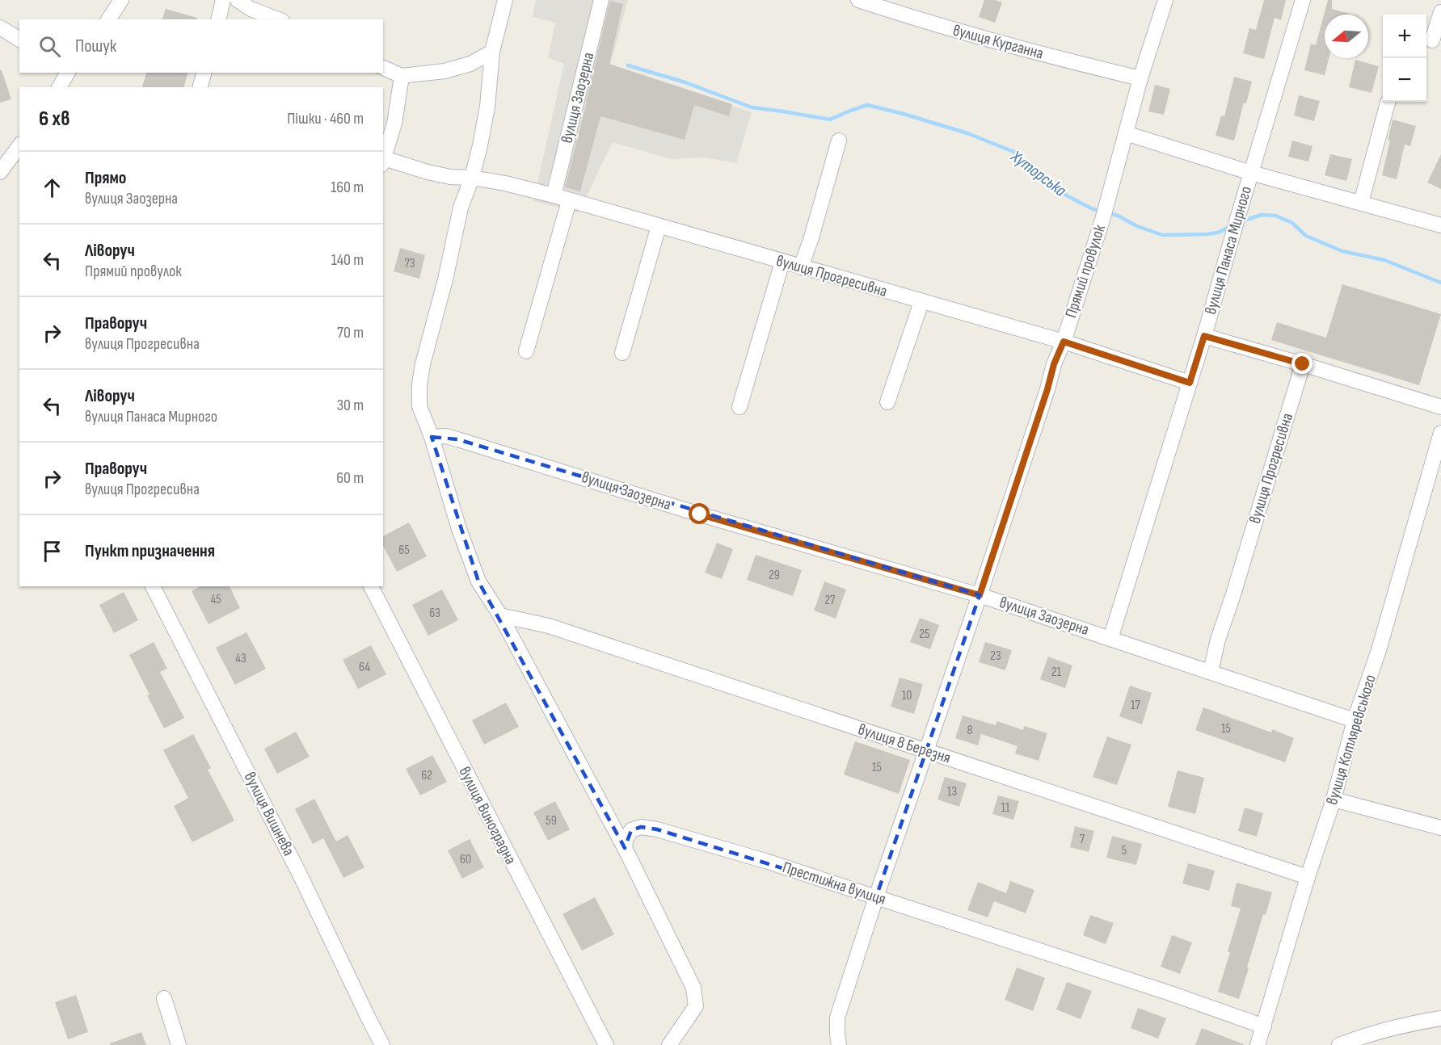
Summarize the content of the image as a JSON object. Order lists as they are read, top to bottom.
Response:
{
  "streets": {
    "street": [
      "вулиця Курганна",
      "вулиця Заозерна",
      "вулиця Панаса Мирного",
      "Прямий провулок",
      "вулиця Прогресивна",
      "вулиця Котляревського",
      "вулиця 8 Березня",
      "вулиця Вишнева",
      "вулиця Виноградна",
      "Престижна вулиця"
    ]
  },
  "crossings": [
    ["вулиця Курганна", "Прямий провулок"],
    ["вулиця Заозерна", "вулиця Панаса Мирного"],
    ["вулиця Заозерна", "Прямий провулок"],
    ["вулиця Заозерна", "вулиця Прогресивна"],
    ["вулиця Заозерна", "вулиця Котляревського"],
    ["вулиця Панаса Мирного", "вулиця Прогресивна"],
    ["Прямий провулок", "вулиця Прогресивна"],
    ["Прямий провулок", "вулиця 8 Березня"],
    ["Прямий провулок", "Престижна вулиця"],
    ["вулиця Котляревського", "вулиця 8 Березня"],
    ["вулиця Котляревського", "Престижна вулиця"]
  ],
  "water": ["Хуторська"],
  "house_numbers": [
    "73",
    "65",
    "29",
    "45",
    "27",
    "63",
    "25",
    "23",
    "43",
    "64",
    "21",
    "10",
    "17",
    "15",
    "8",
    "15",
    "62",
    "13",
    "11",
    "59",
    "7",
    "5",
    "60"
  ],
  "north": "left",
  "page": {
    "map_buttons": ["+", "−"],
    "search": "Пошук",
    "heading": ["6 хв", "Пішки · 460 m"],
    "list": [
      ["Прямо", "вулиця Заозерна", "160 m"],
      ["Ліворуч", "Прямий провулок", "140 m"],
      ["Праворуч", "вулиця Прогресивна", "70 m"],
      ["Ліворуч", "вулиця Панаса Мирного", "30 m"],
      ["Праворуч", "вулиця Прогресивна", "60 m"],
      "Пункт призначення"
    ]
  }
}
